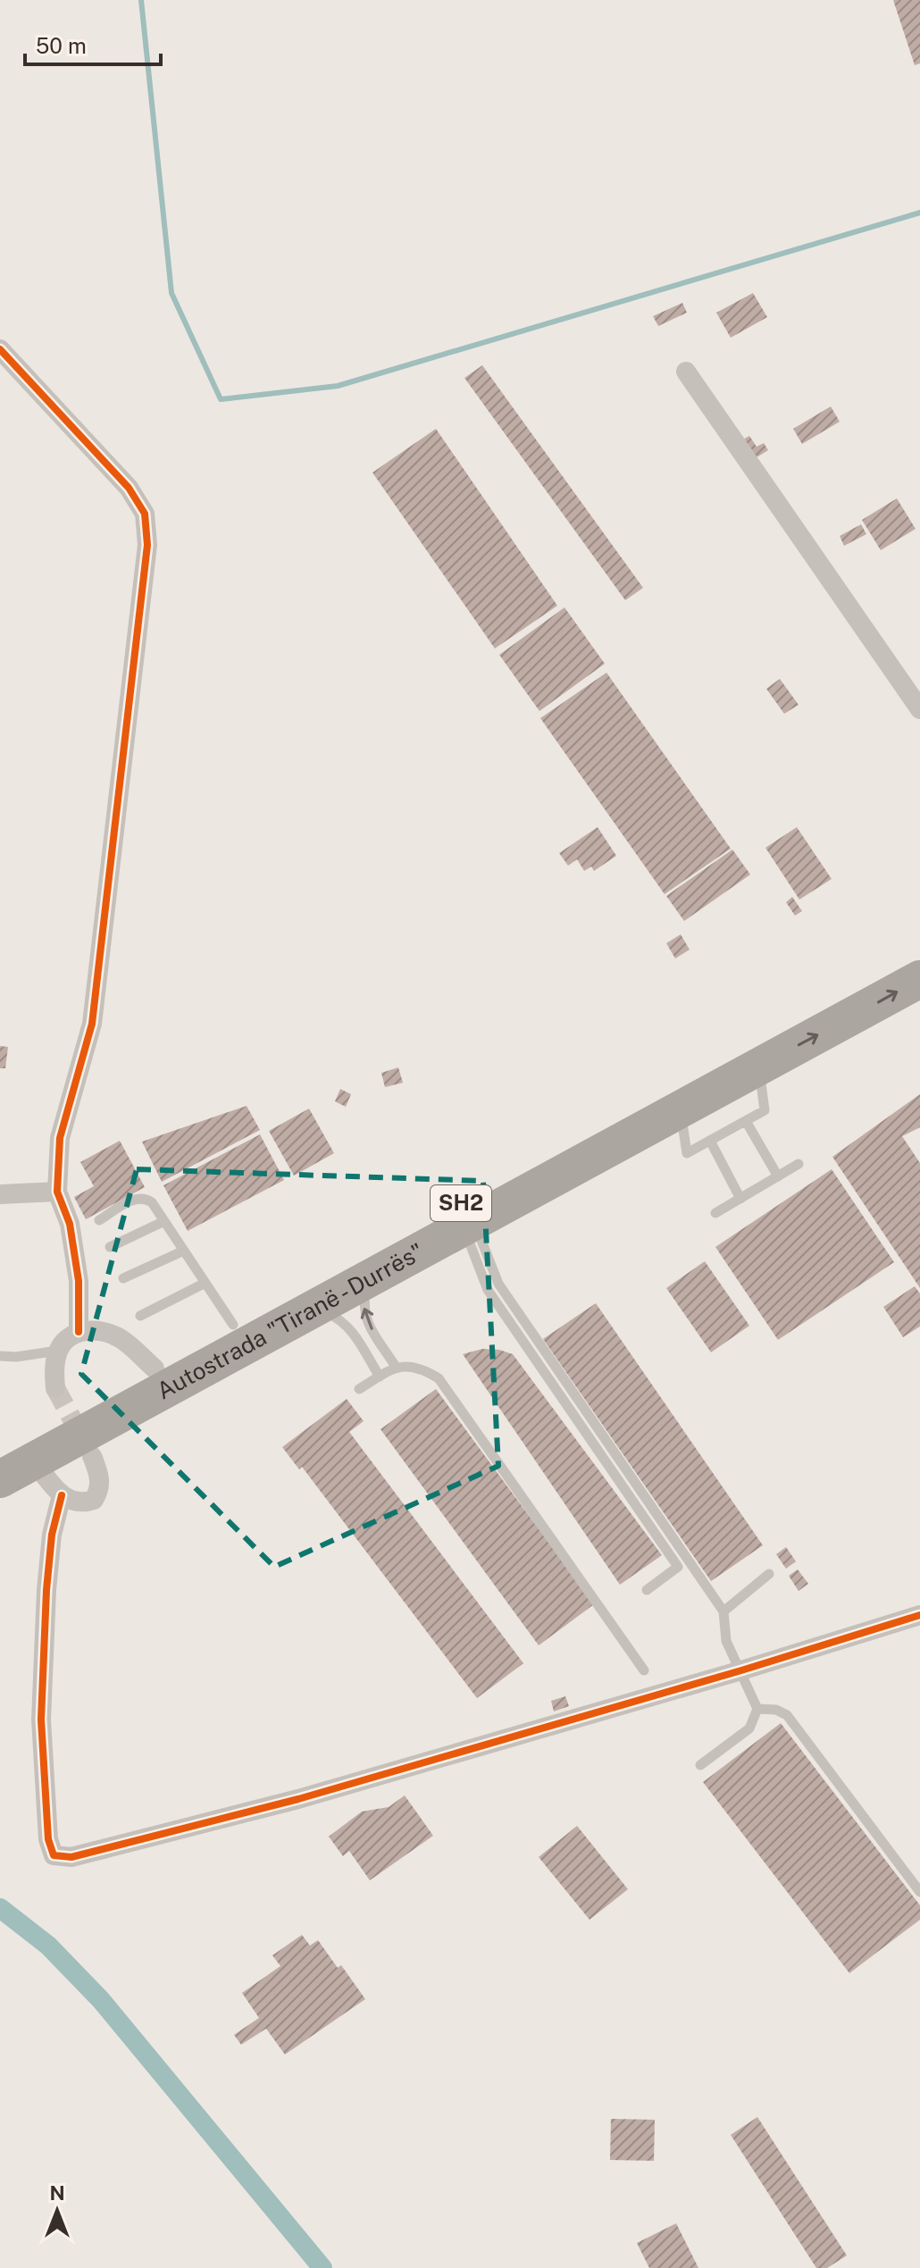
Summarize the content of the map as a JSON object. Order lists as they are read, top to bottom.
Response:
{
  "streets": {
    "highway": ["SH2", "Autostrada \"Tiranë - Durrës\""]
  },
  "scale_bar": "50 m",
  "north": "top"
}
